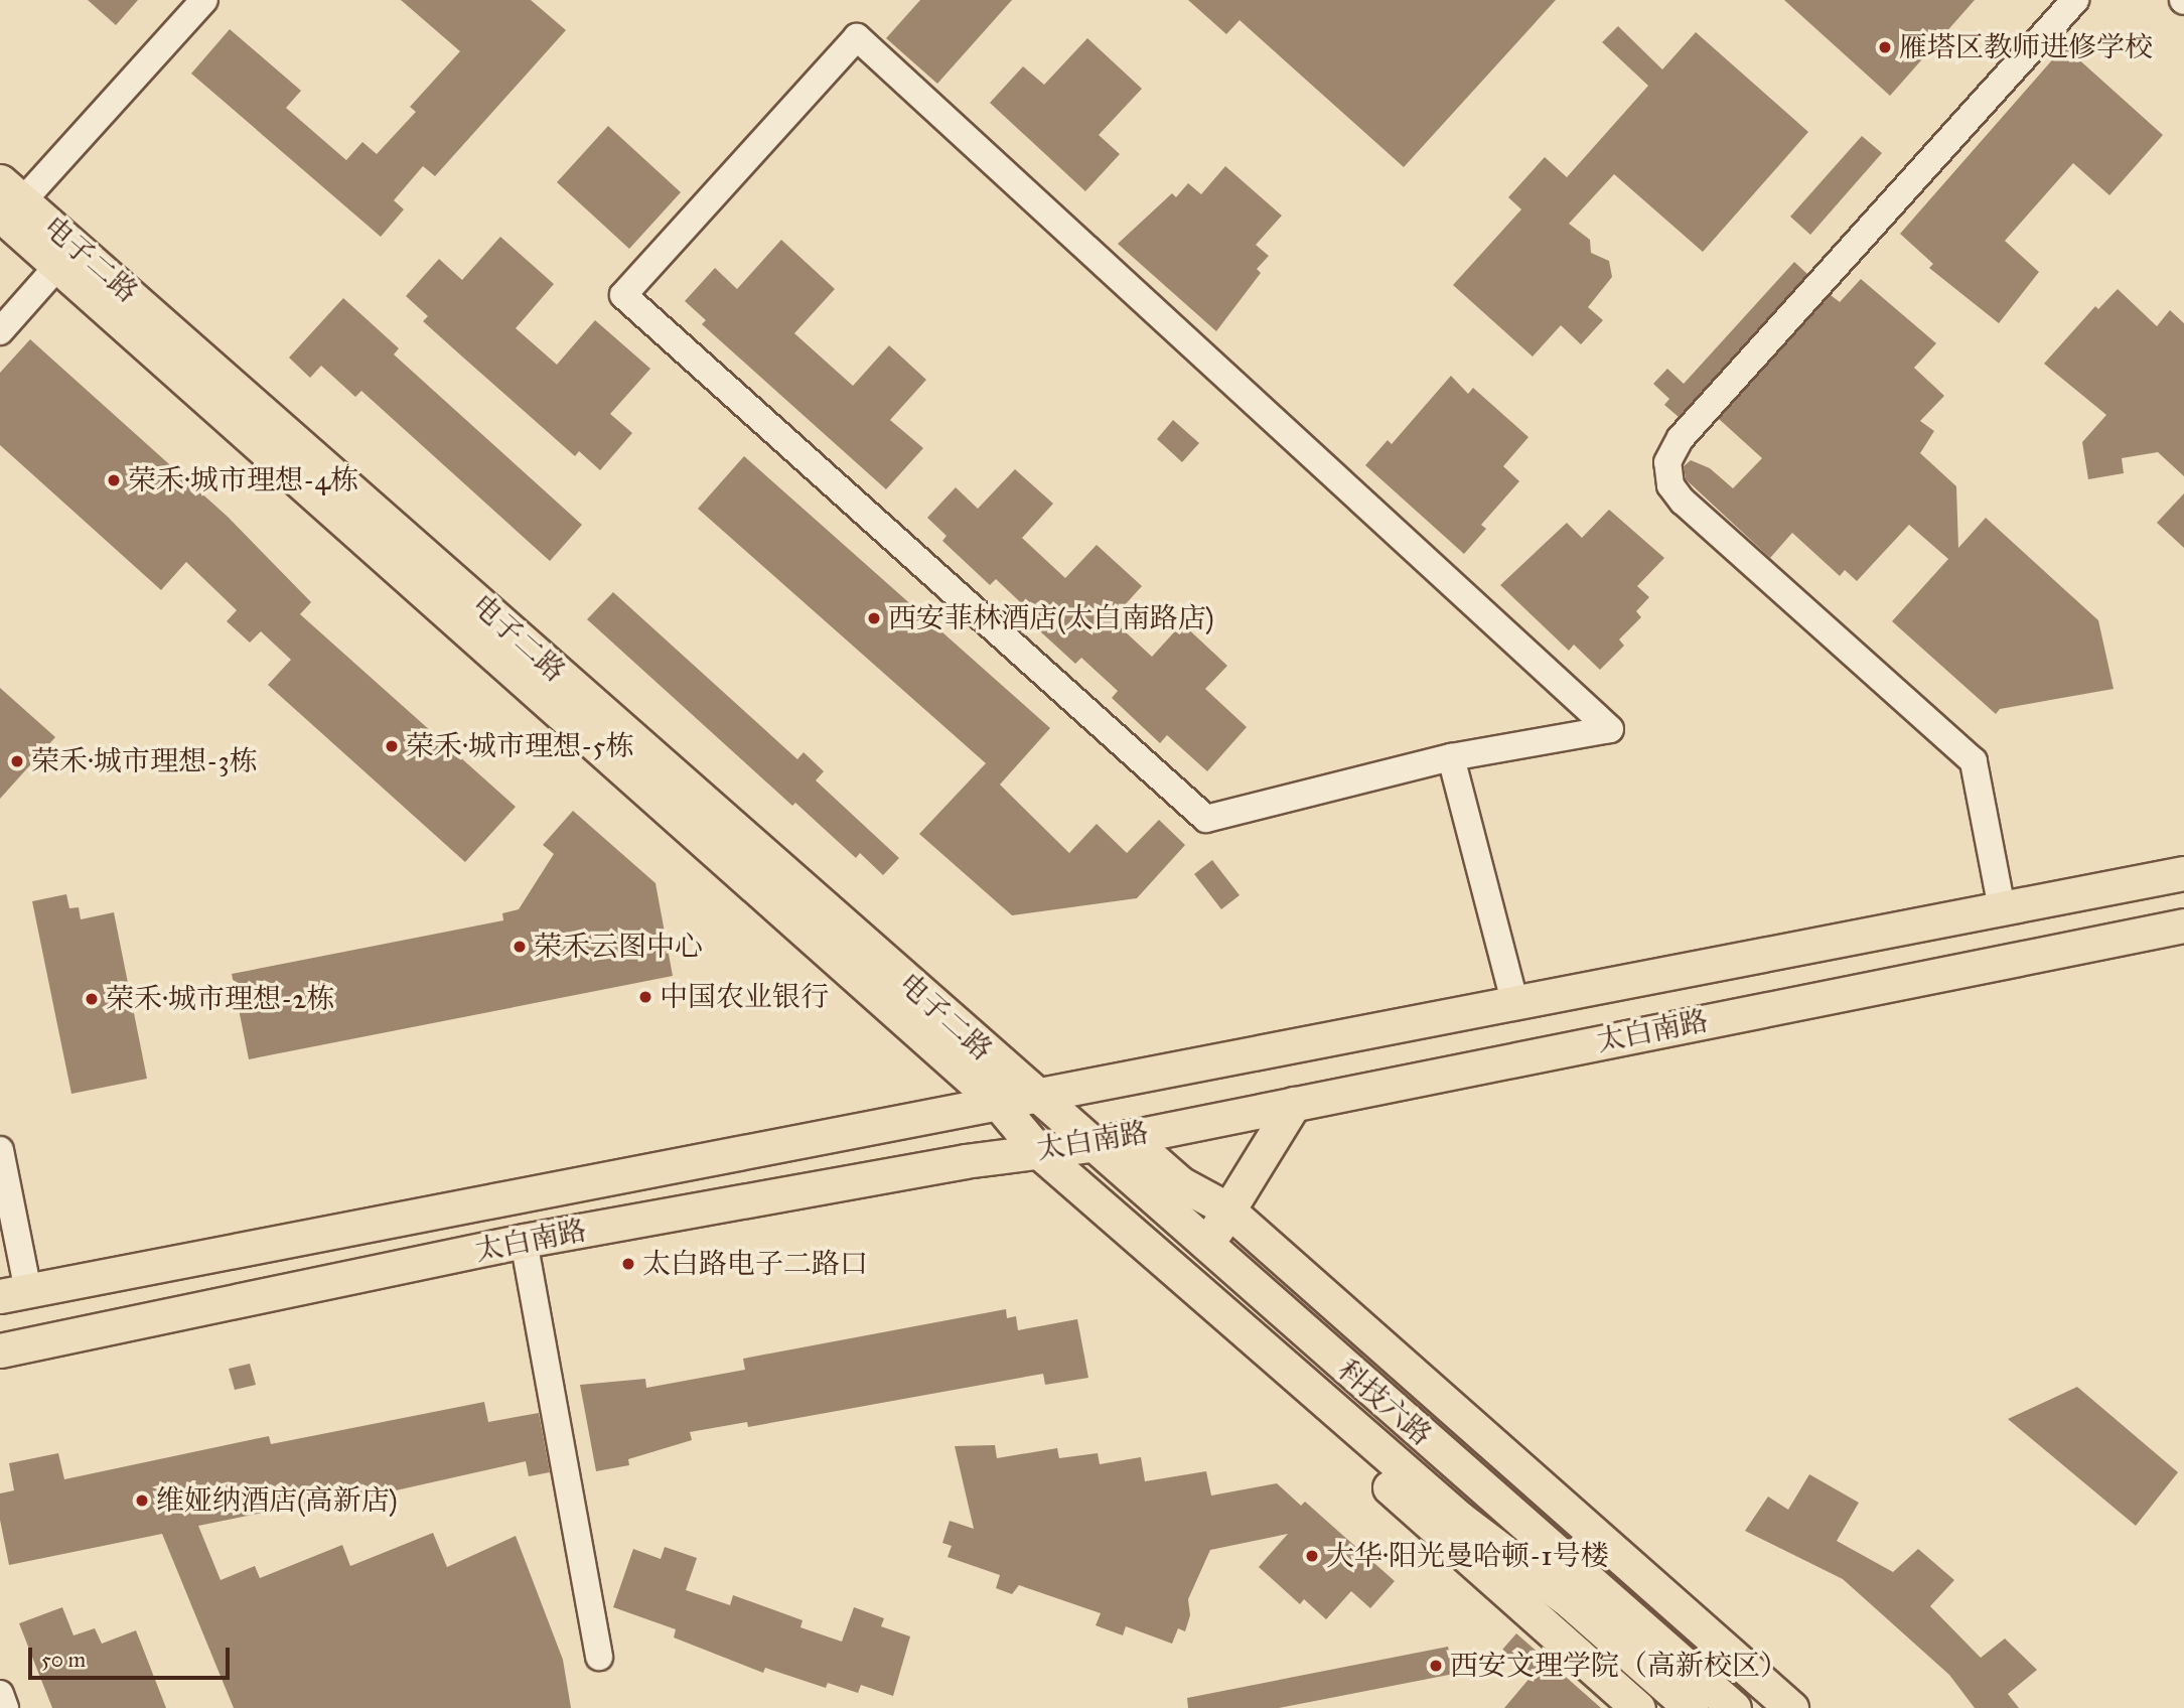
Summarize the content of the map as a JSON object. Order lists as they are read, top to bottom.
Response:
{
  "streets": {
    "main road": ["电子二路", "太白南路", "科技六路"]
  },
  "crossings": [
    ["电子二路", "太白南路"],
    ["电子二路", "科技六路"],
    ["太白南路", "科技六路"]
  ],
  "places": [
    "雁塔区教师进修学校",
    "荣禾·城市理想-4栋",
    "西安菲林酒店(太白南路店)",
    "荣禾·城市理想-5栋",
    "荣禾·城市理想-3栋",
    "荣禾云图中心",
    "中国农业银行",
    "荣禾·城市理想-2栋",
    "太白路电子二路口",
    "维娅纳酒店(高新店)",
    "大华·阳光曼哈顿-1号楼",
    "西安文理学院（高新校区）"
  ],
  "scale_bar": "50 m"
}
